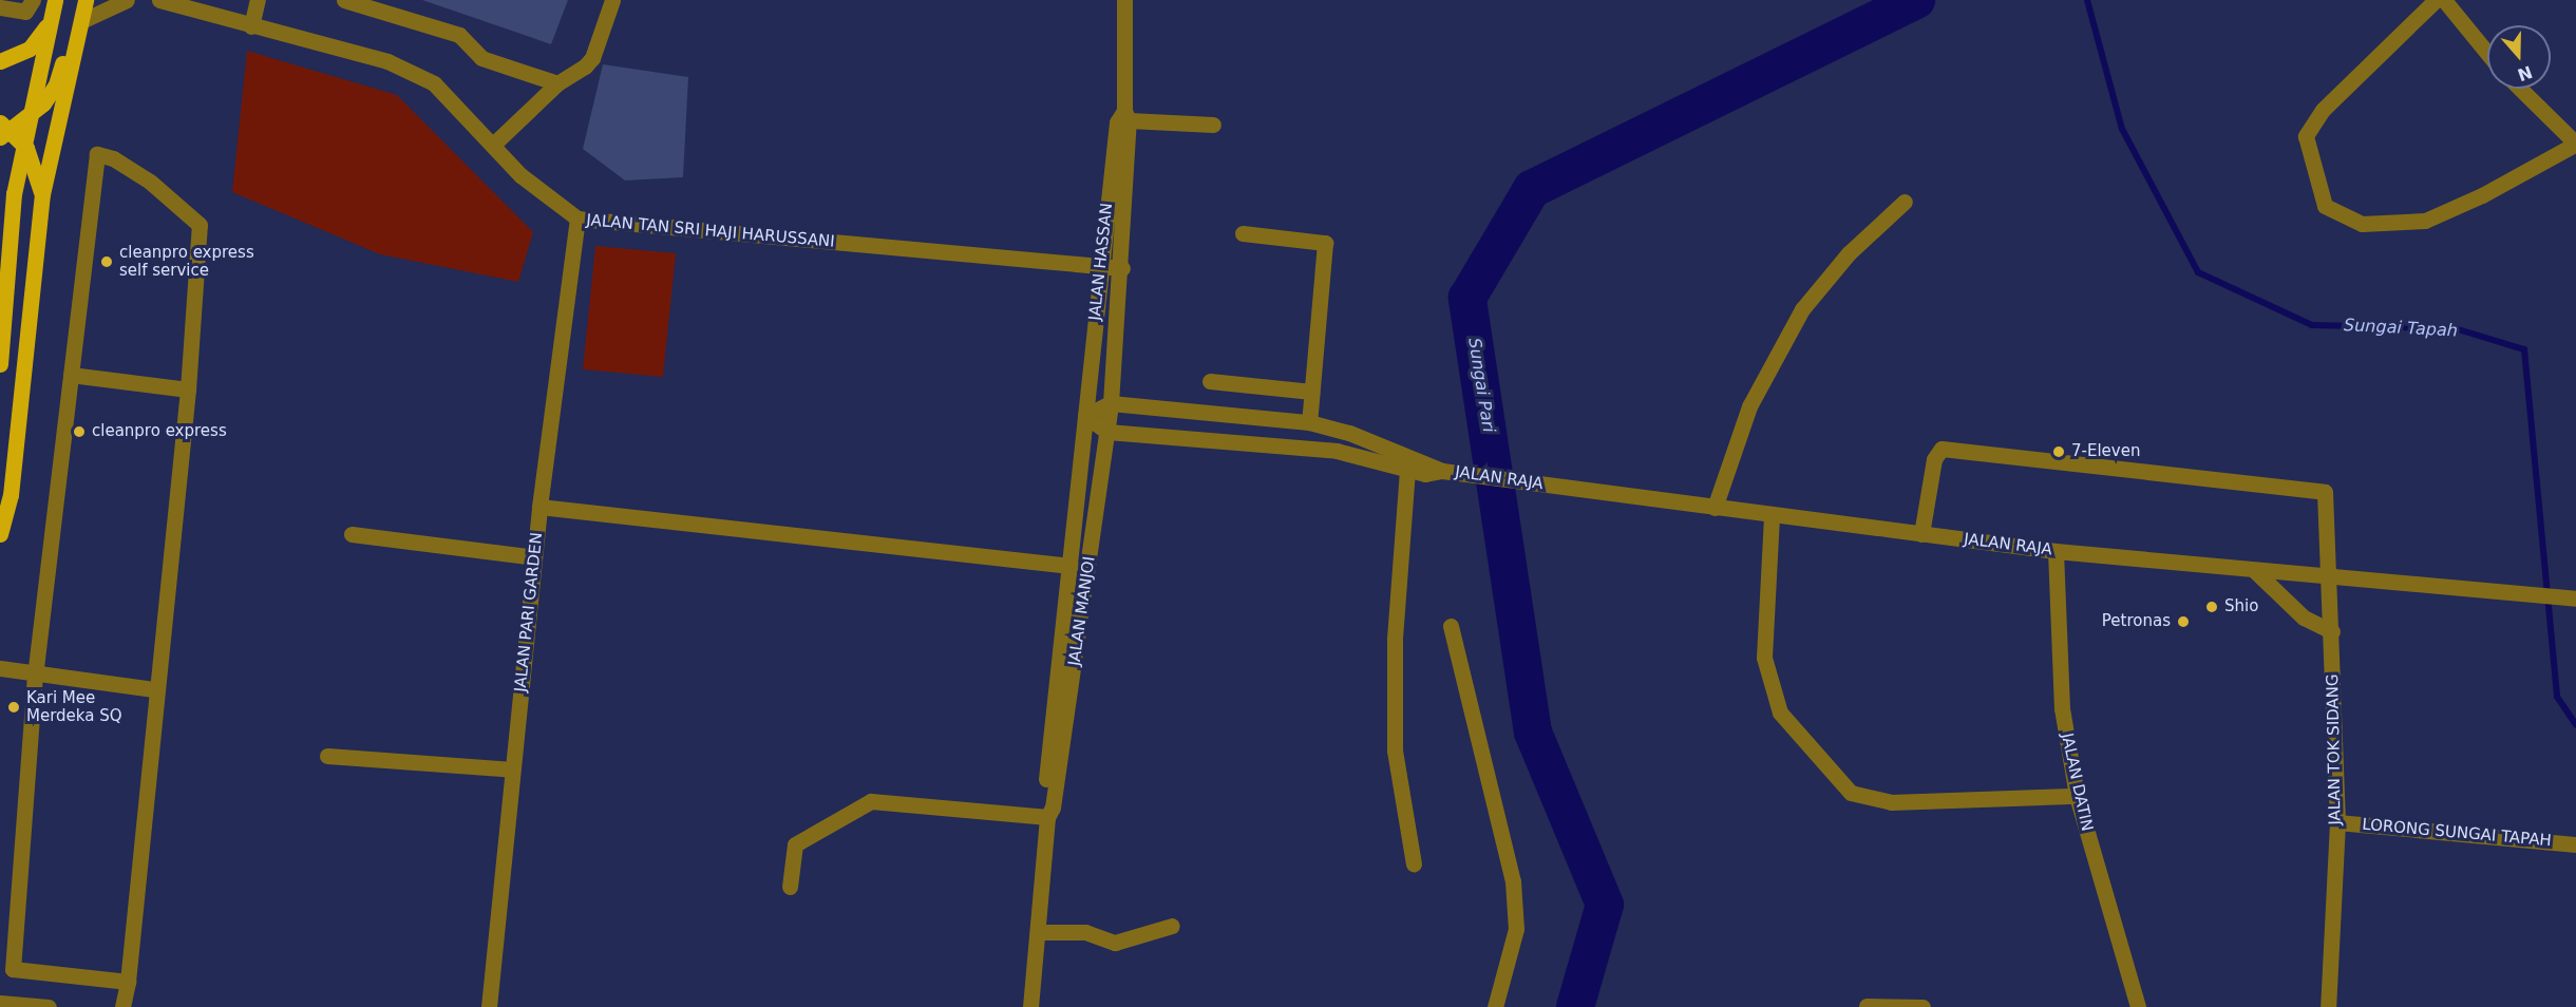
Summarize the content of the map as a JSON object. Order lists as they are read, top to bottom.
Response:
{
  "streets": {
    "street": [
      "JALAN TAN SRI HAJI HARUSSANI",
      "JALAN HASSAN",
      "JALAN RAJA",
      "JALAN MANJOI",
      "JALAN PARI GARDEN",
      "JALAN TOK SIDANG",
      "JALAN DATIN",
      "LORONG SUNGAI TAPAH"
    ]
  },
  "crossings": [
    ["JALAN TAN SRI HAJI HARUSSANI", "JALAN HASSAN"],
    ["JALAN TAN SRI HAJI HARUSSANI", "JALAN PARI GARDEN"],
    ["JALAN HASSAN", "JALAN RAJA"],
    ["JALAN HASSAN", "JALAN MANJOI"],
    ["JALAN RAJA", "JALAN MANJOI"],
    ["JALAN RAJA", "JALAN TOK SIDANG"],
    ["JALAN RAJA", "JALAN DATIN"],
    ["JALAN TOK SIDANG", "LORONG SUNGAI TAPAH"]
  ],
  "water": ["Sungai Tapah", "Sungai Pari"],
  "places": [
    "cleanpro express self service",
    "cleanpro express",
    "7-Eleven",
    "Shio",
    "Petronas",
    "Kari Mee Merdeka SQ"
  ],
  "north": "bottom"
}
